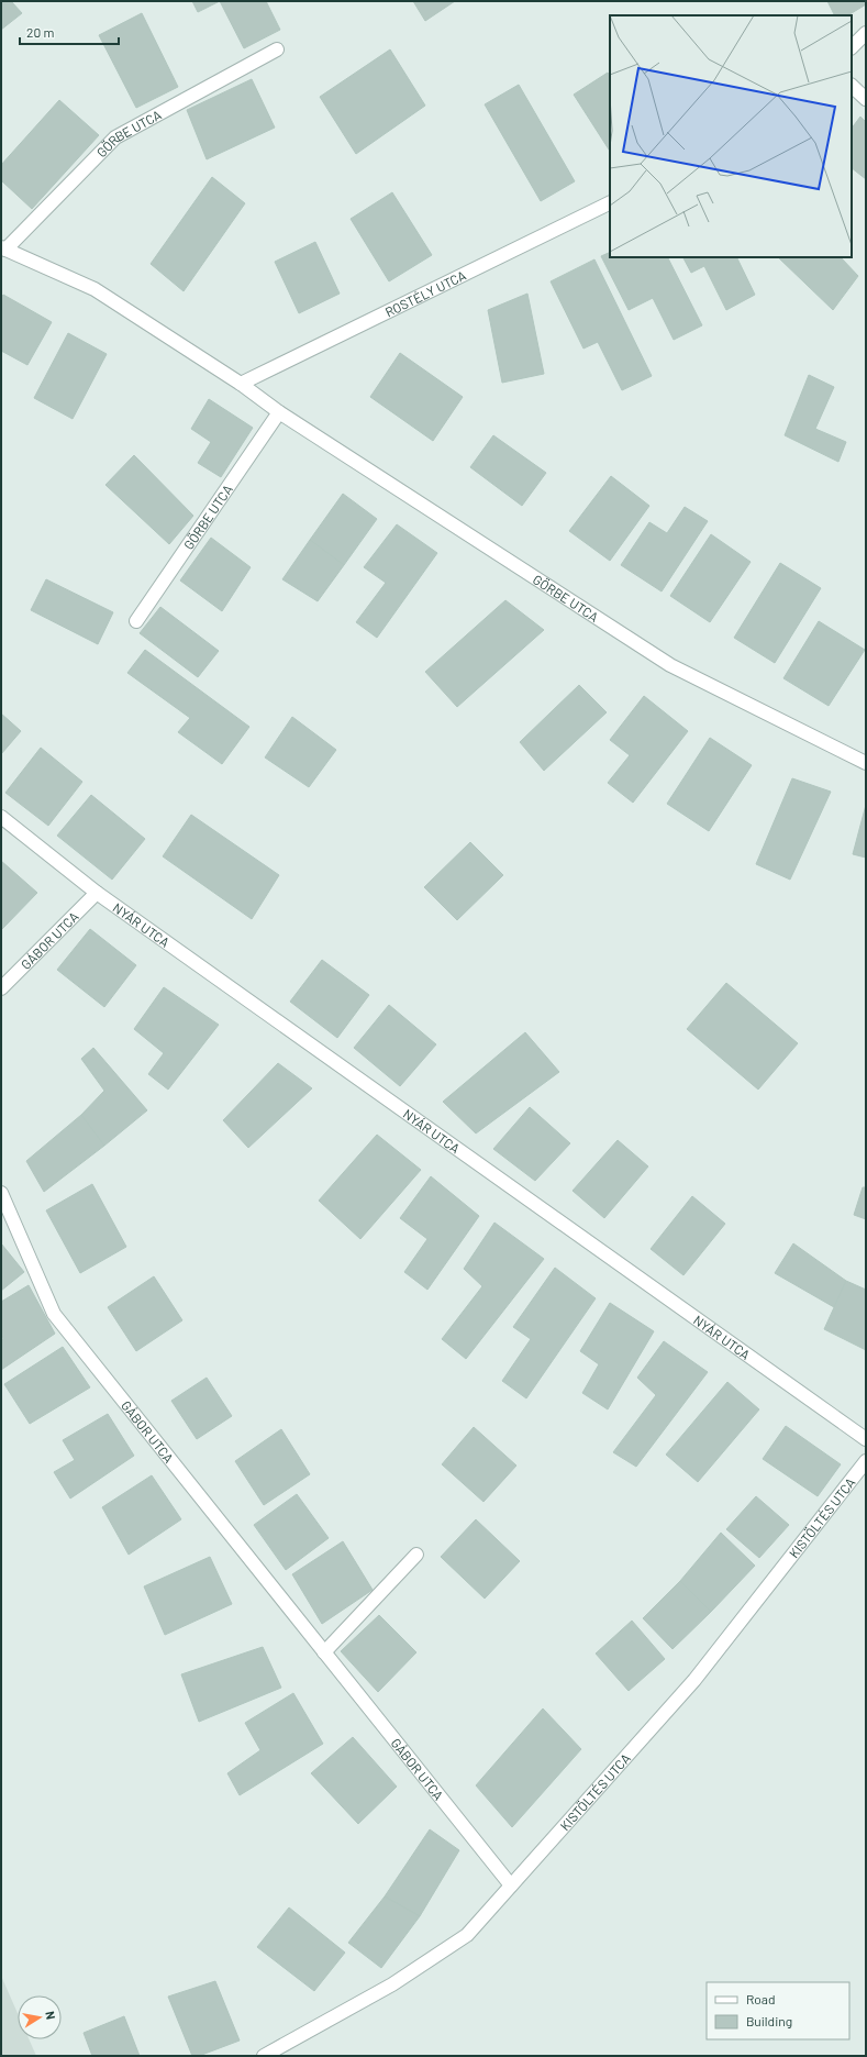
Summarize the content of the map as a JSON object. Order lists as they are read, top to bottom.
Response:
{
  "streets": {
    "street": [
      "GÖRBE UTCA",
      "ROSTÉLY UTCA",
      "NYÁR UTCA",
      "GÁBOR UTCA",
      "KISTÖLTÉS UTCA"
    ]
  },
  "crossings": [
    ["GÖRBE UTCA", "ROSTÉLY UTCA"],
    ["NYÁR UTCA", "GÁBOR UTCA"],
    ["GÁBOR UTCA", "KISTÖLTÉS UTCA"]
  ],
  "legend": ["Road", "Building"],
  "scale_bar": "20 m",
  "north": "right"
}
